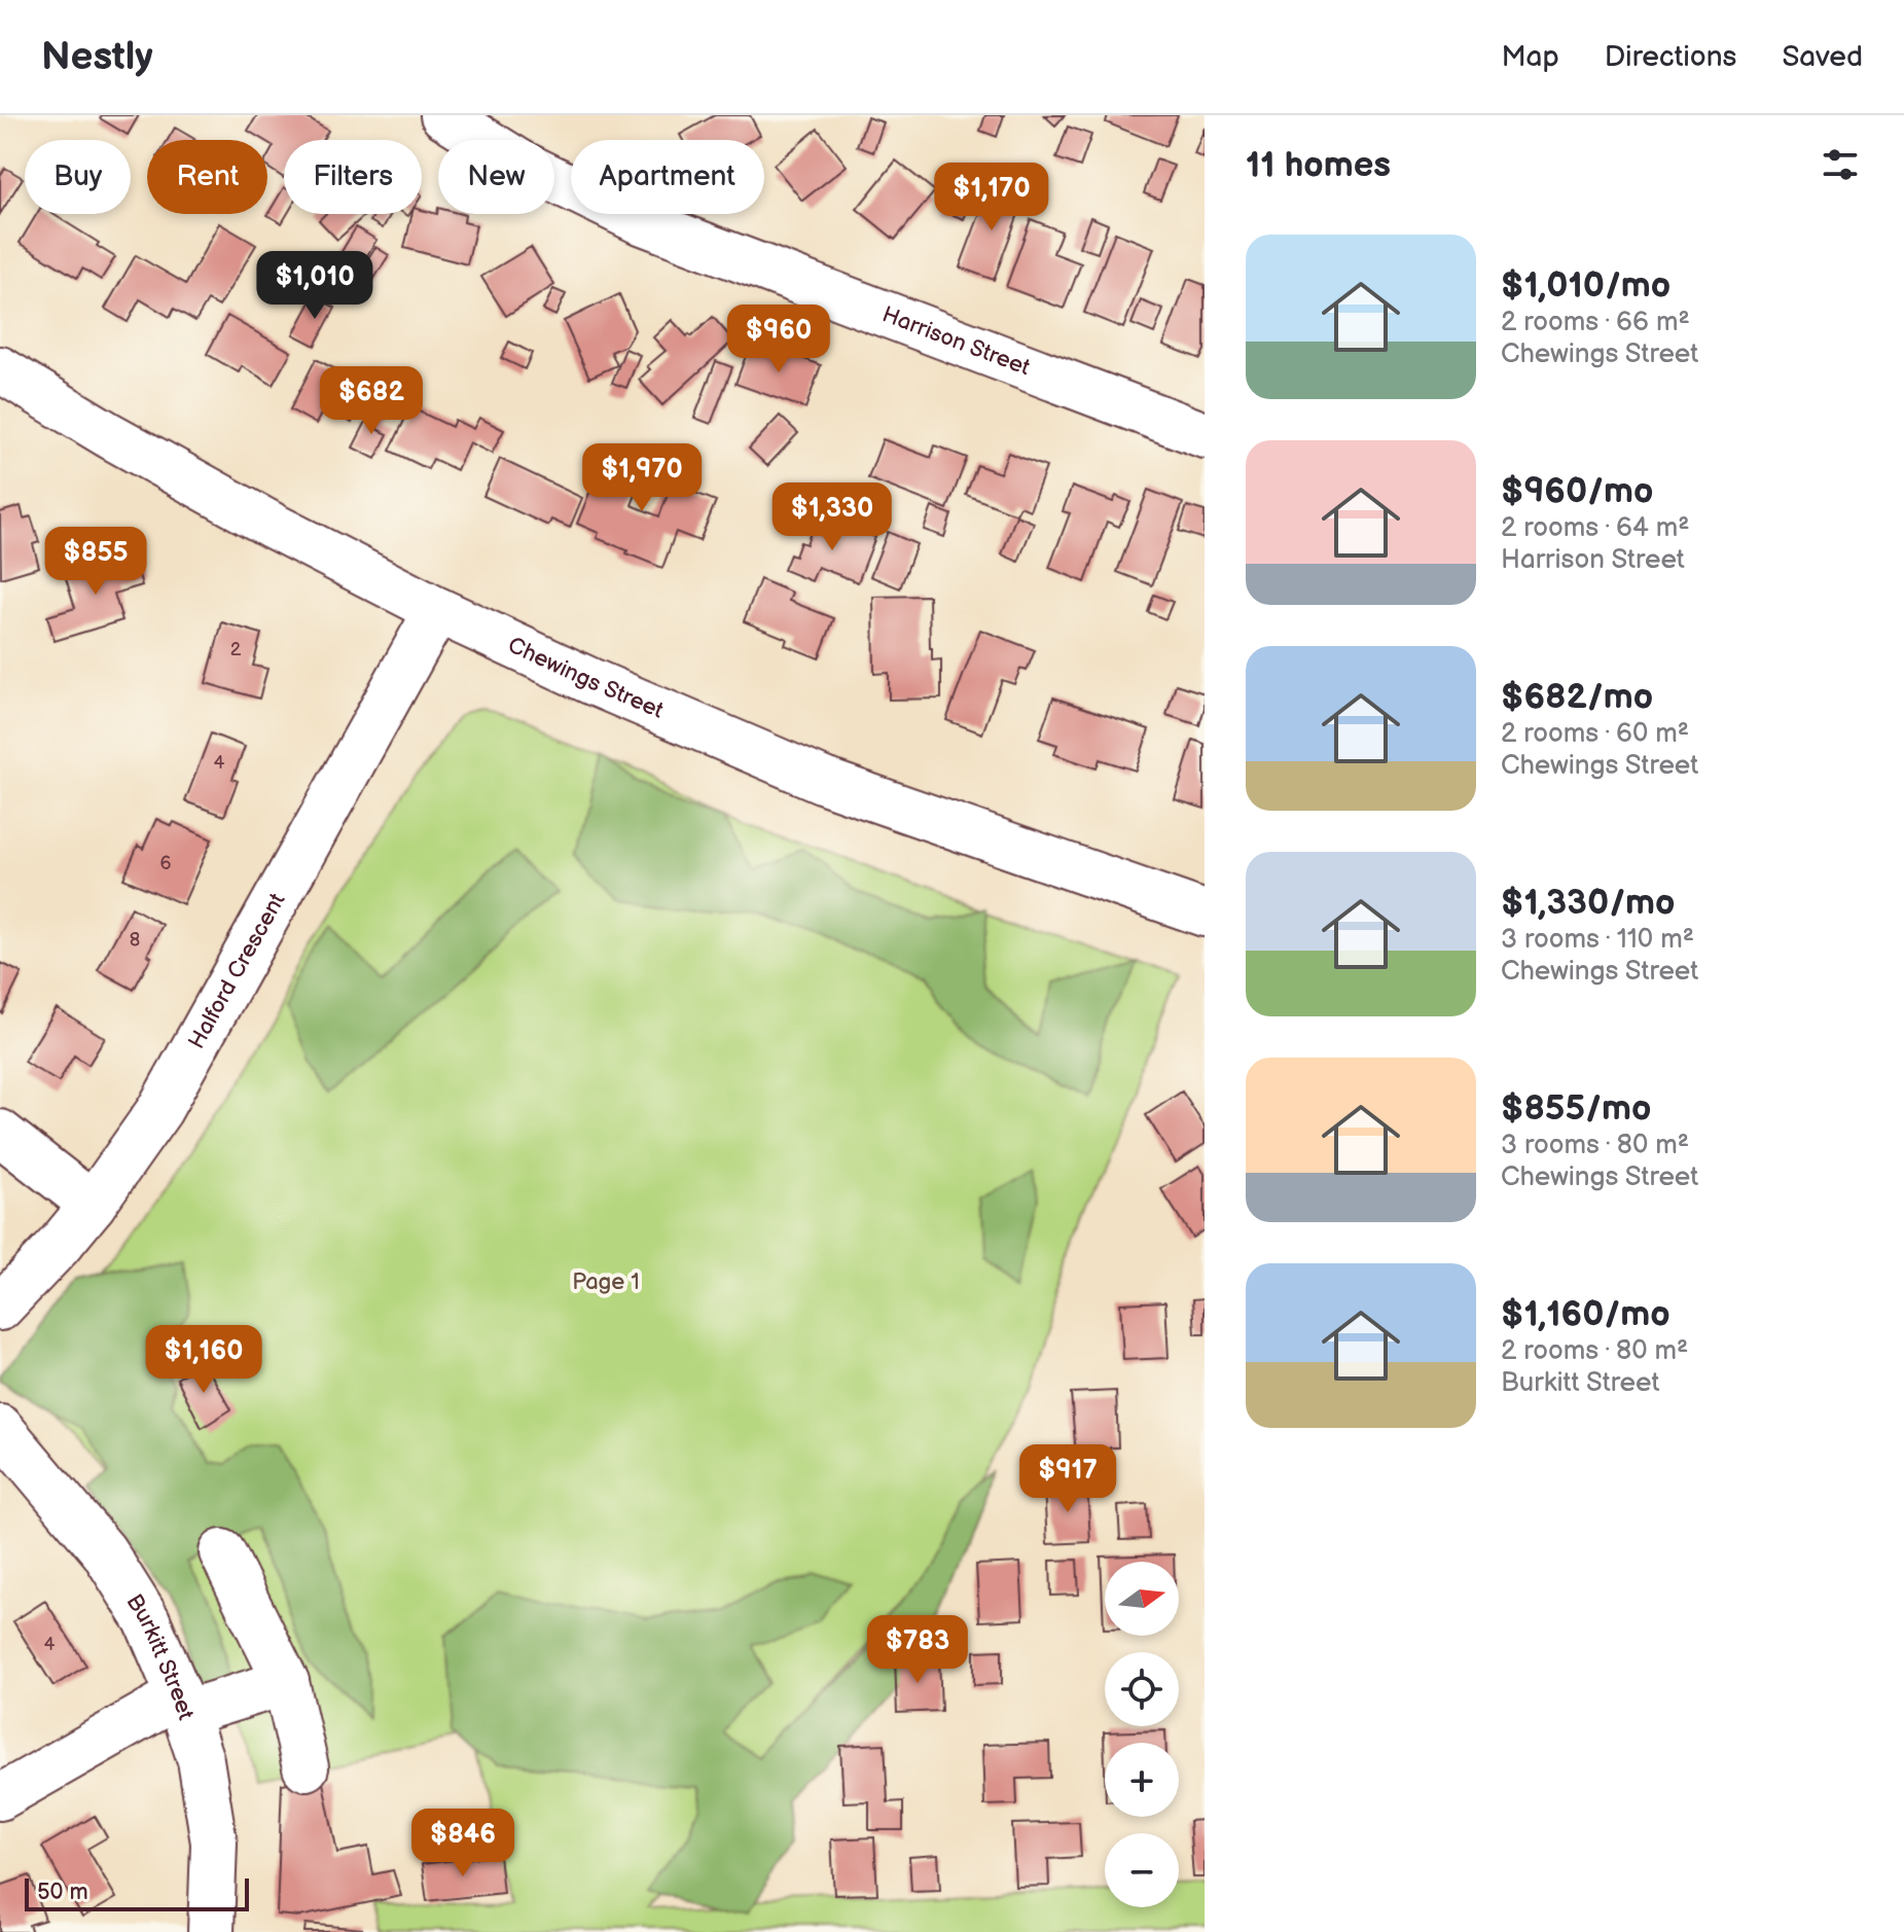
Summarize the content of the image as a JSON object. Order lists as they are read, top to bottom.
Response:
{
  "streets": {
    "street": [
      "Harrison Street",
      "Chewings Street",
      "Halford Crescent",
      "Burkitt Street"
    ]
  },
  "crossings": [
    ["Chewings Street", "Halford Crescent"]
  ],
  "parks": ["Page 1"],
  "house_numbers": [
    "2",
    "4",
    "6",
    "8",
    "4"
  ],
  "scale_bar": "50 m",
  "north": "right",
  "page": {
    "header": "Nestly",
    "nav": ["Map", "Directions", "Saved"],
    "heading": "11 homes",
    "chip": [
      "Buy",
      "Rent",
      "Filters",
      "New",
      "Apartment"
    ],
    "price": [
      "$1,170",
      "$1,010",
      "$960",
      "$682",
      "$1,970",
      "$1,330",
      "$855",
      "$1,160",
      "$917",
      "$783",
      "$846"
    ],
    "list": [
      {
        "name": "$1,010/mo",
        "note": "2 rooms · 66 m² · Chewings Street"
      },
      {
        "name": "$960/mo",
        "note": "2 rooms · 64 m² · Harrison Street"
      },
      {
        "name": "$682/mo",
        "note": "2 rooms · 60 m² · Chewings Street"
      },
      {
        "name": "$1,330/mo",
        "note": "3 rooms · 110 m² · Chewings Street"
      },
      {
        "name": "$855/mo",
        "note": "3 rooms · 80 m² · Chewings Street"
      },
      {
        "name": "$1,160/mo",
        "note": "2 rooms · 80 m² · Burkitt Street"
      }
    ],
    "map_buttons": ["+", "−"],
    "scale": "50 m"
  }
}
